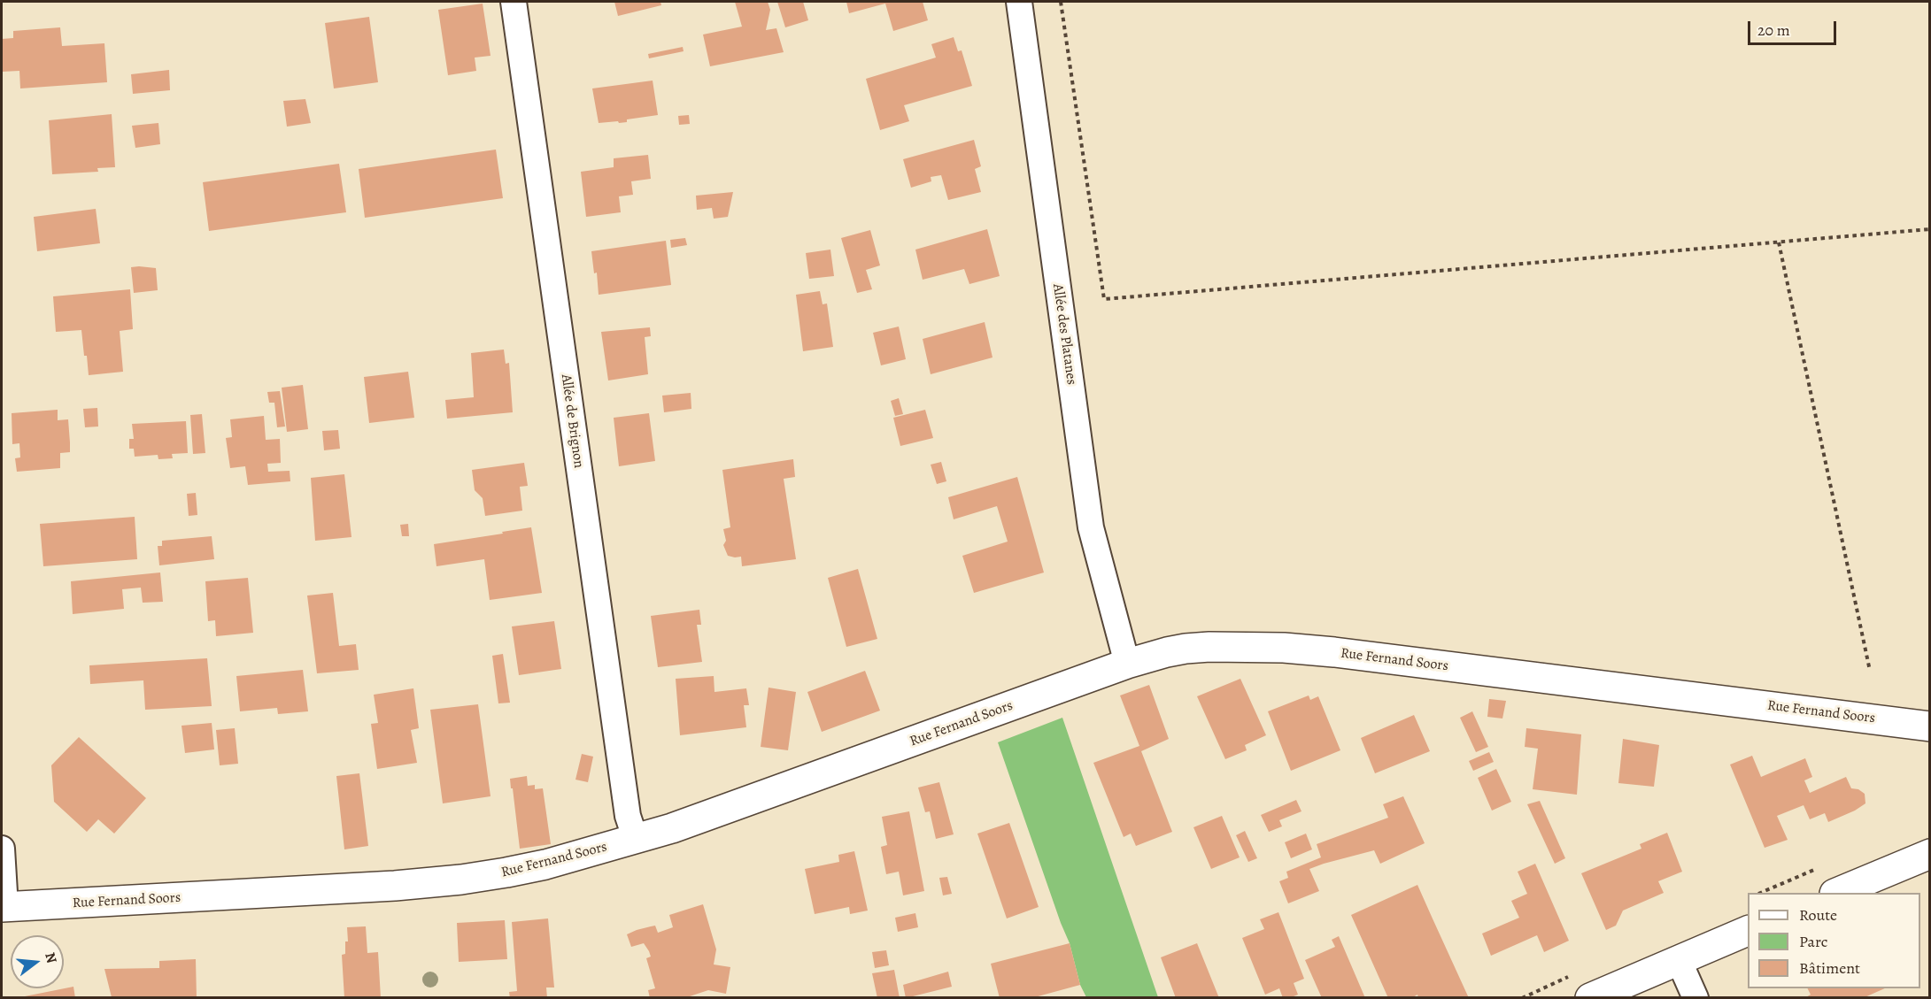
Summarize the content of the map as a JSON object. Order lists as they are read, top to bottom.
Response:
{
  "streets": {
    "street": ["Allée des Platanes", "Allée de Brignon", "Rue Fernand Soors"]
  },
  "crossings": [
    ["Allée des Platanes", "Rue Fernand Soors"],
    ["Allée de Brignon", "Rue Fernand Soors"]
  ],
  "legend": ["Route", "Parc", "Bâtiment"],
  "scale_bar": "20 m",
  "north": "right"
}
